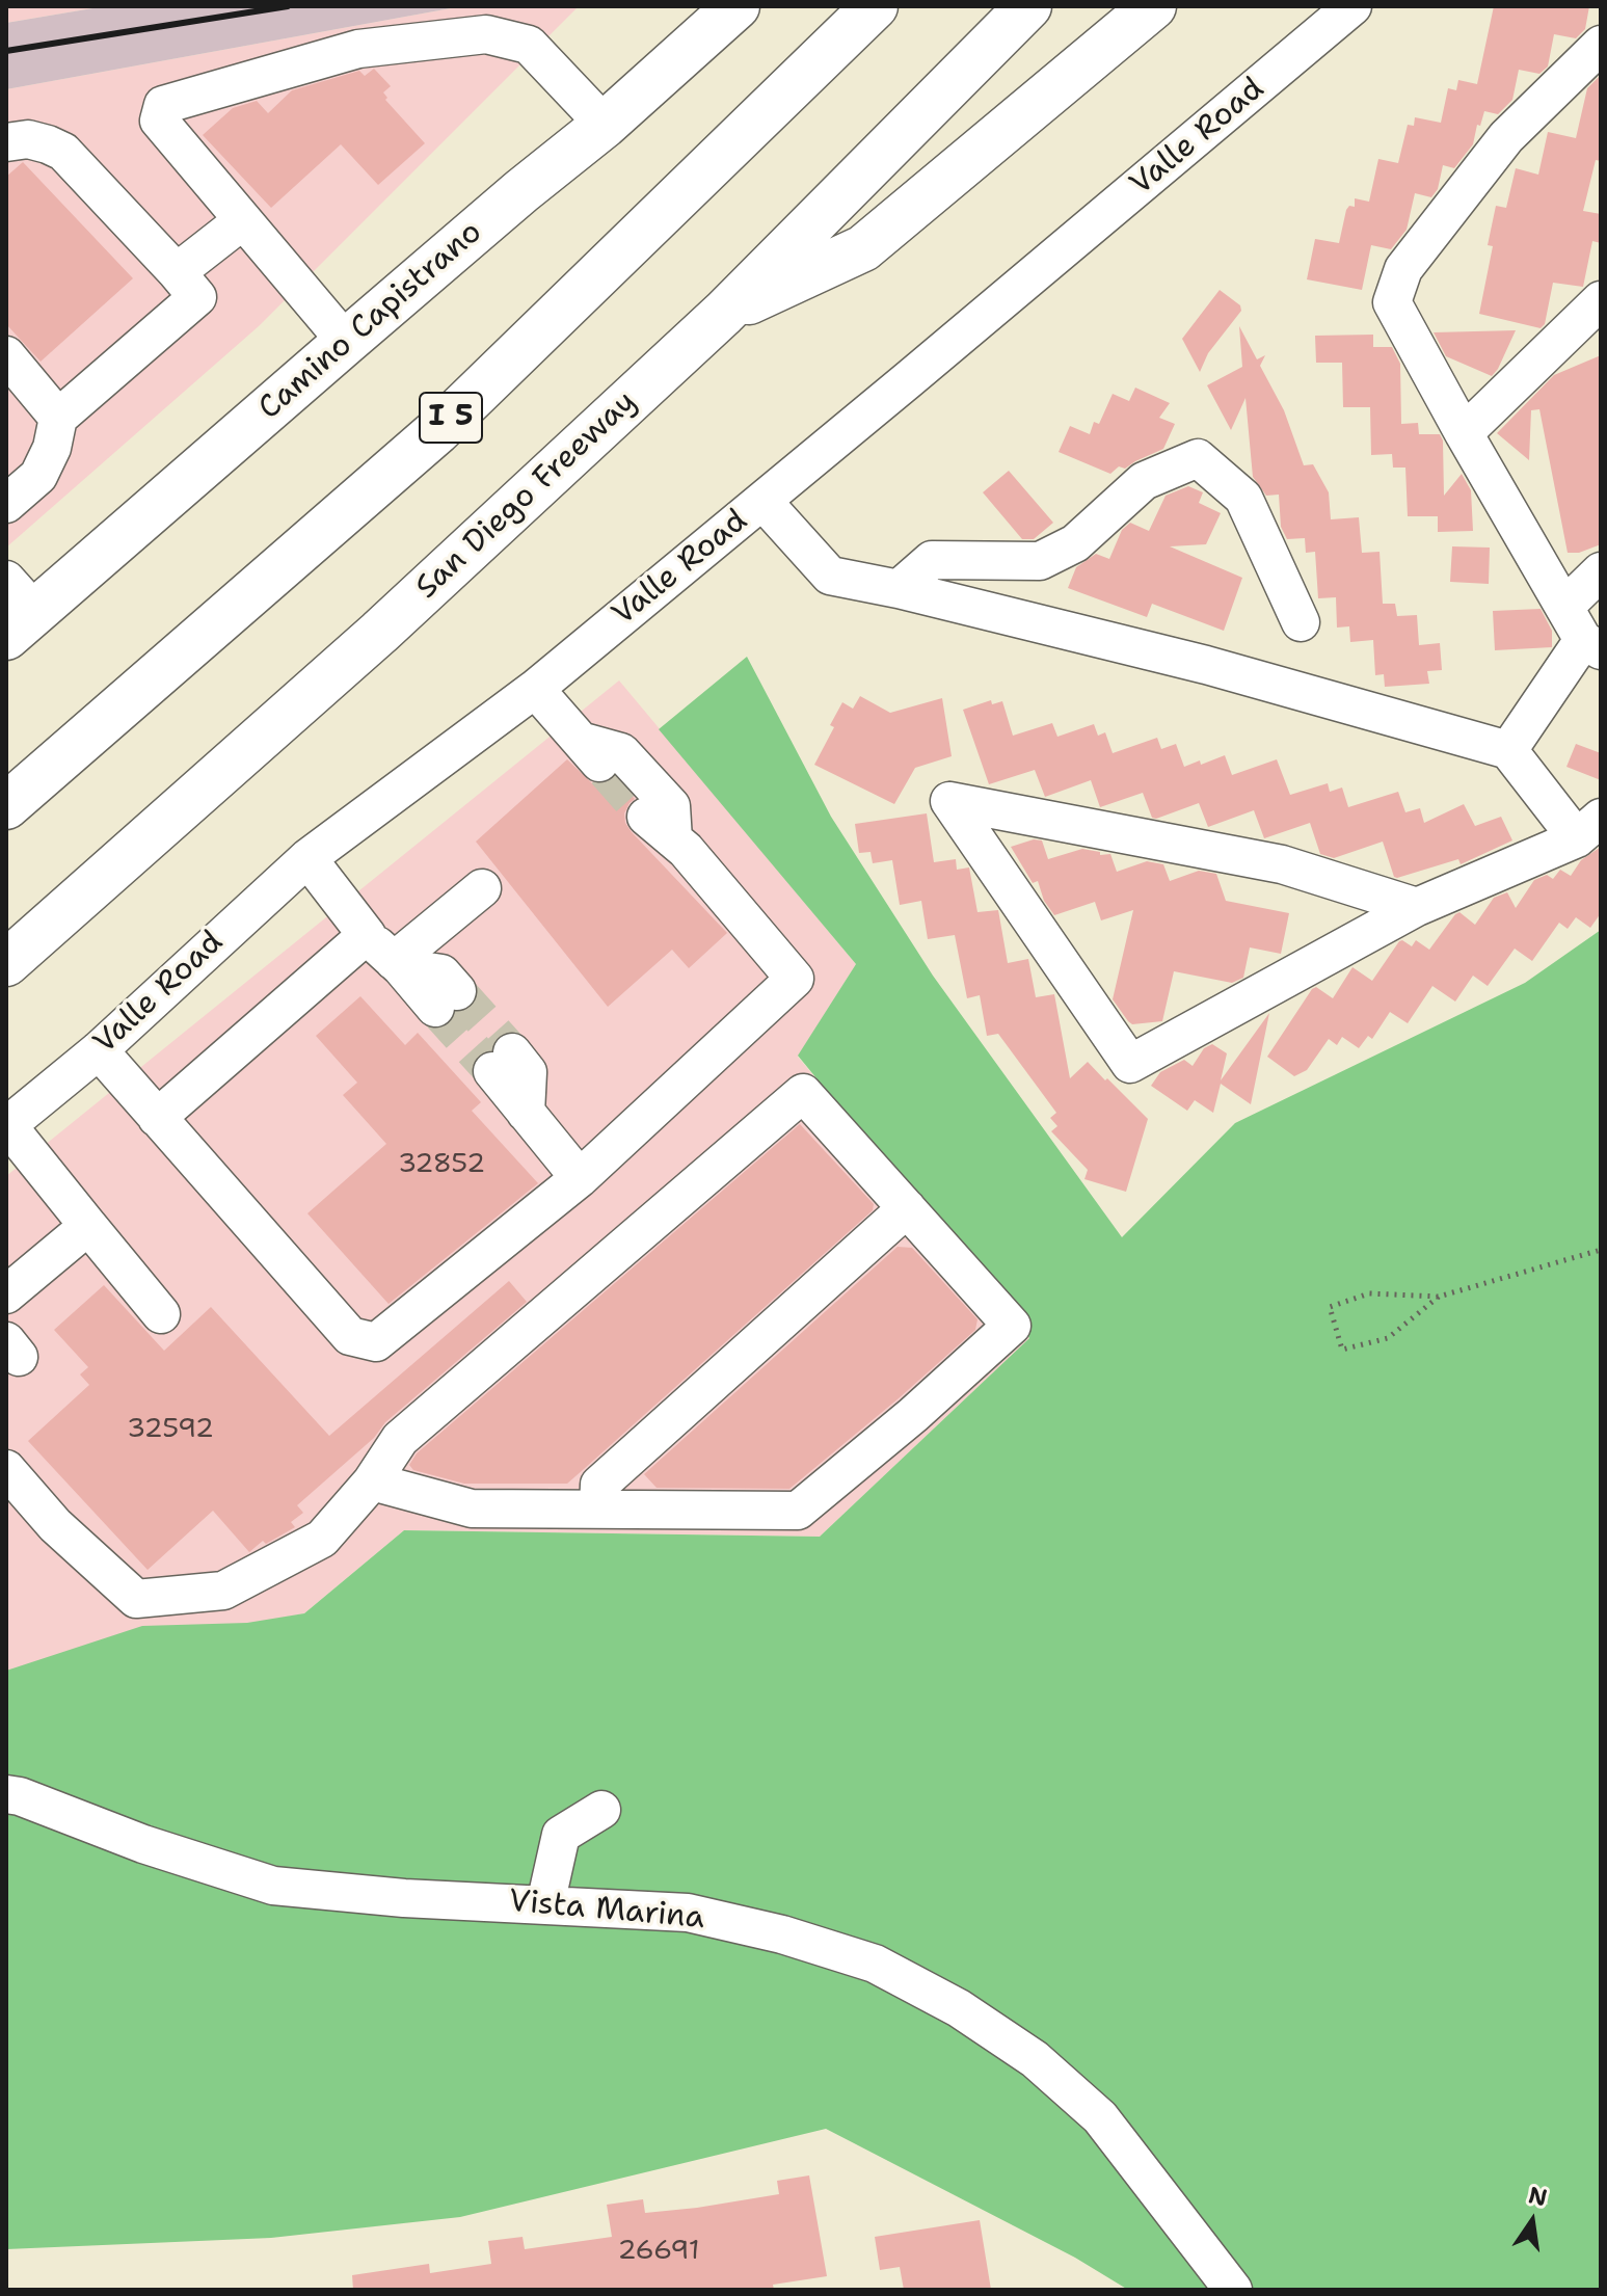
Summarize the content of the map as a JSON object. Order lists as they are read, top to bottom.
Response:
{
  "streets": {
    "main road": ["Camino Capistrano", "I 5", "San Diego Freeway"],
    "street": ["Valle Road", "Vista Marina"]
  },
  "house_numbers": ["32852", "32592", "26691"],
  "north": "top"
}
